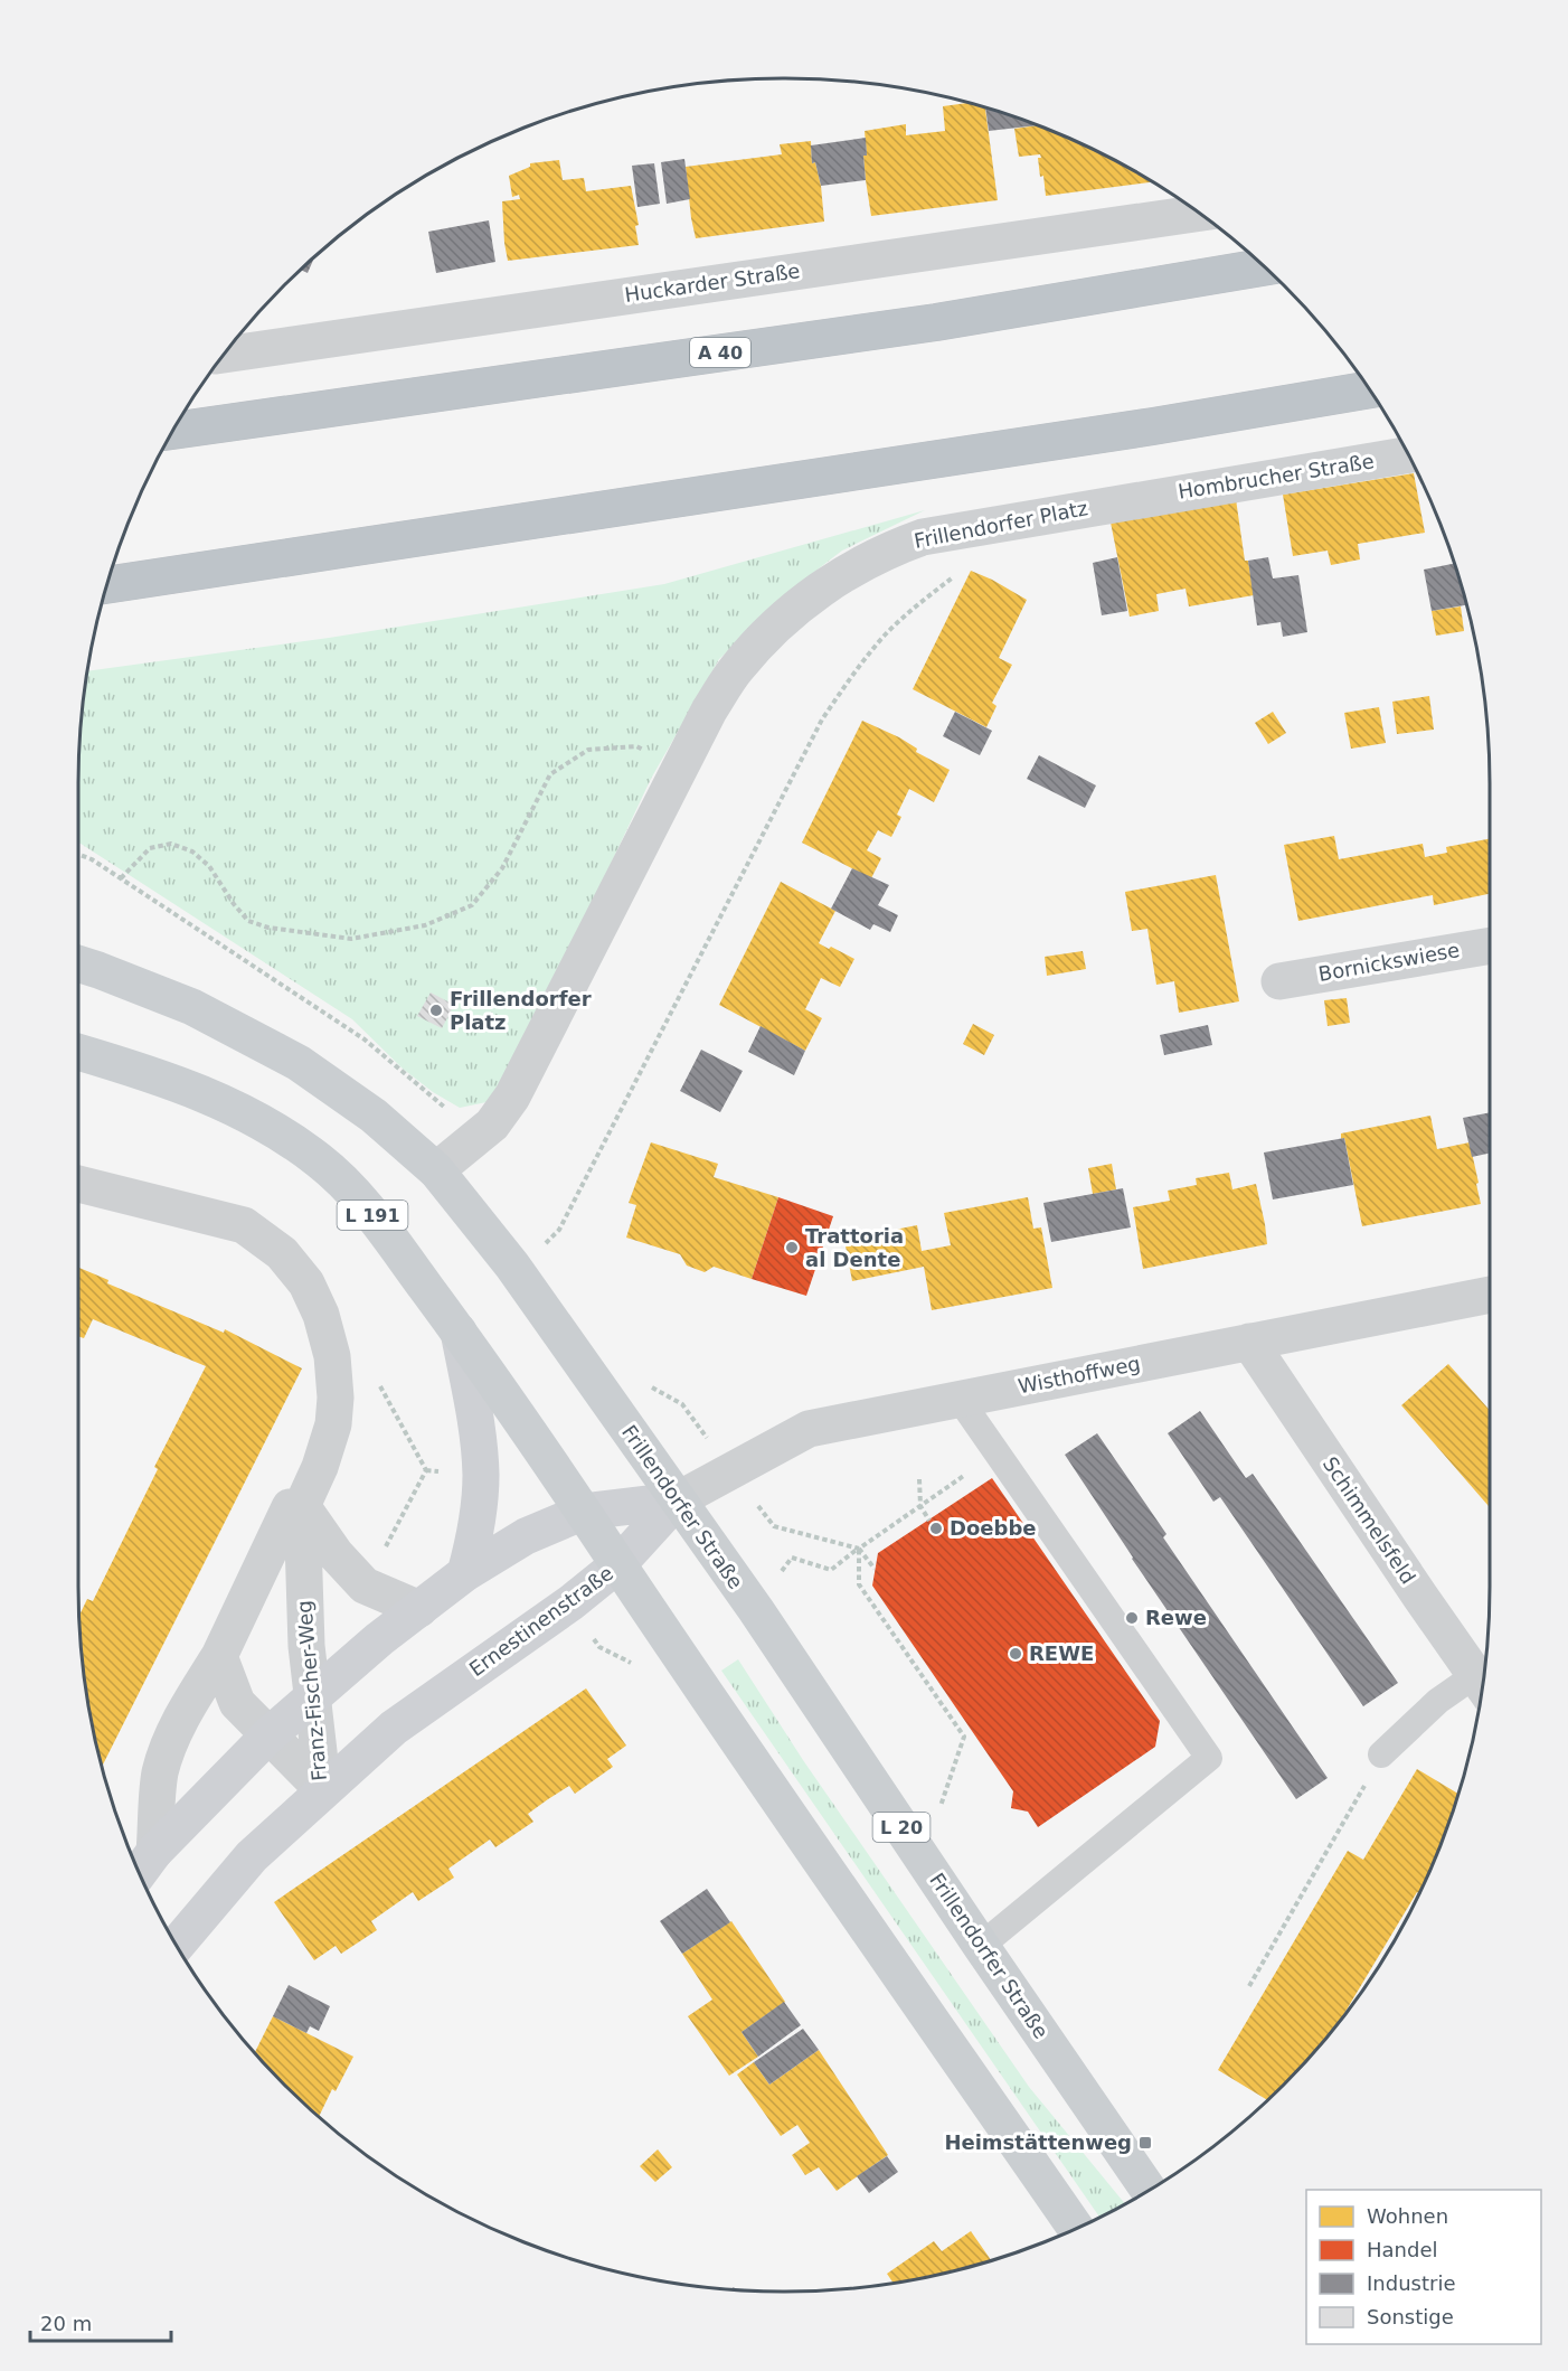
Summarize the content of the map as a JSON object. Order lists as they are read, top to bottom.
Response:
{
  "streets": {
    "highway": ["A 40"],
    "main road": [
      "L 191",
      "Frillendorfer Straße",
      "Ernestinenstraße",
      "L 20"
    ],
    "street": [
      "Huckarder Straße",
      "Hombrucher Straße",
      "Frillendorfer Platz",
      "Bornickswiese",
      "Wisthoffweg",
      "Schimmelsfeld",
      "Franz-Fischer-Weg"
    ]
  },
  "crossings": [
    ["Hombrucher Straße", "Frillendorfer Platz"],
    ["Frillendorfer Platz", "Frillendorfer Straße"],
    ["Wisthoffweg", "Frillendorfer Straße"],
    ["Wisthoffweg", "Schimmelsfeld"],
    ["Wisthoffweg", "Ernestinenstraße"],
    ["Frillendorfer Straße", "Ernestinenstraße"],
    ["Ernestinenstraße", "Franz-Fischer-Weg"]
  ],
  "places": {
    "other": [
      "Frillendorfer Platz",
      "Trattoria al Dente",
      "Doebbe",
      "Rewe",
      "REWE"
    ],
    "transit": ["Heimstättenweg"]
  },
  "legend": [
    "Wohnen",
    "Handel",
    "Industrie",
    "Sonstige"
  ],
  "scale_bar": "20 m"
}
